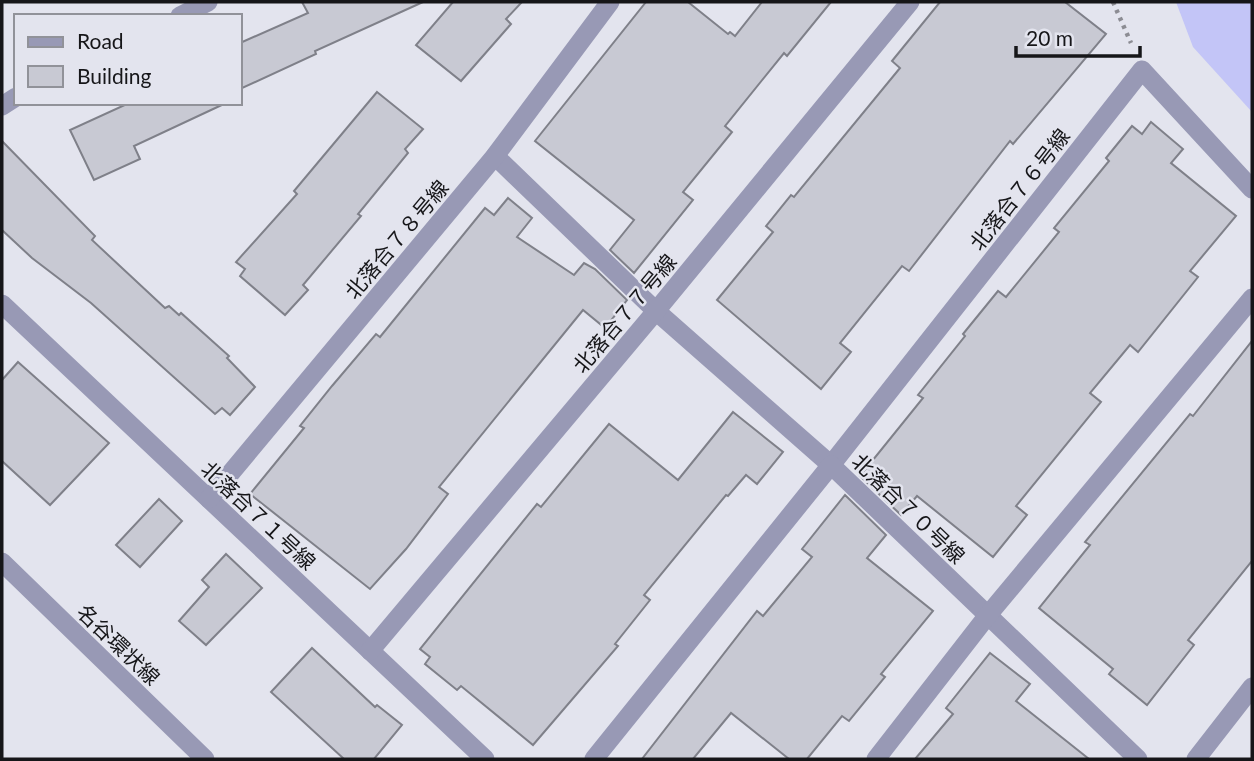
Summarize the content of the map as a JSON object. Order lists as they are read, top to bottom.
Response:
{
  "streets": {
    "street": [
      "北落合７６号線",
      "北落合７８号線",
      "北落合７７号線",
      "北落合７０号線",
      "北落合７１号線",
      "名谷環状線"
    ]
  },
  "crossings": [
    ["北落合７６号線", "北落合７０号線"],
    ["北落合７８号線", "北落合７１号線"],
    ["北落合７７号線", "北落合７１号線"]
  ],
  "legend": ["Road", "Building"],
  "scale_bar": "20 m"
}
